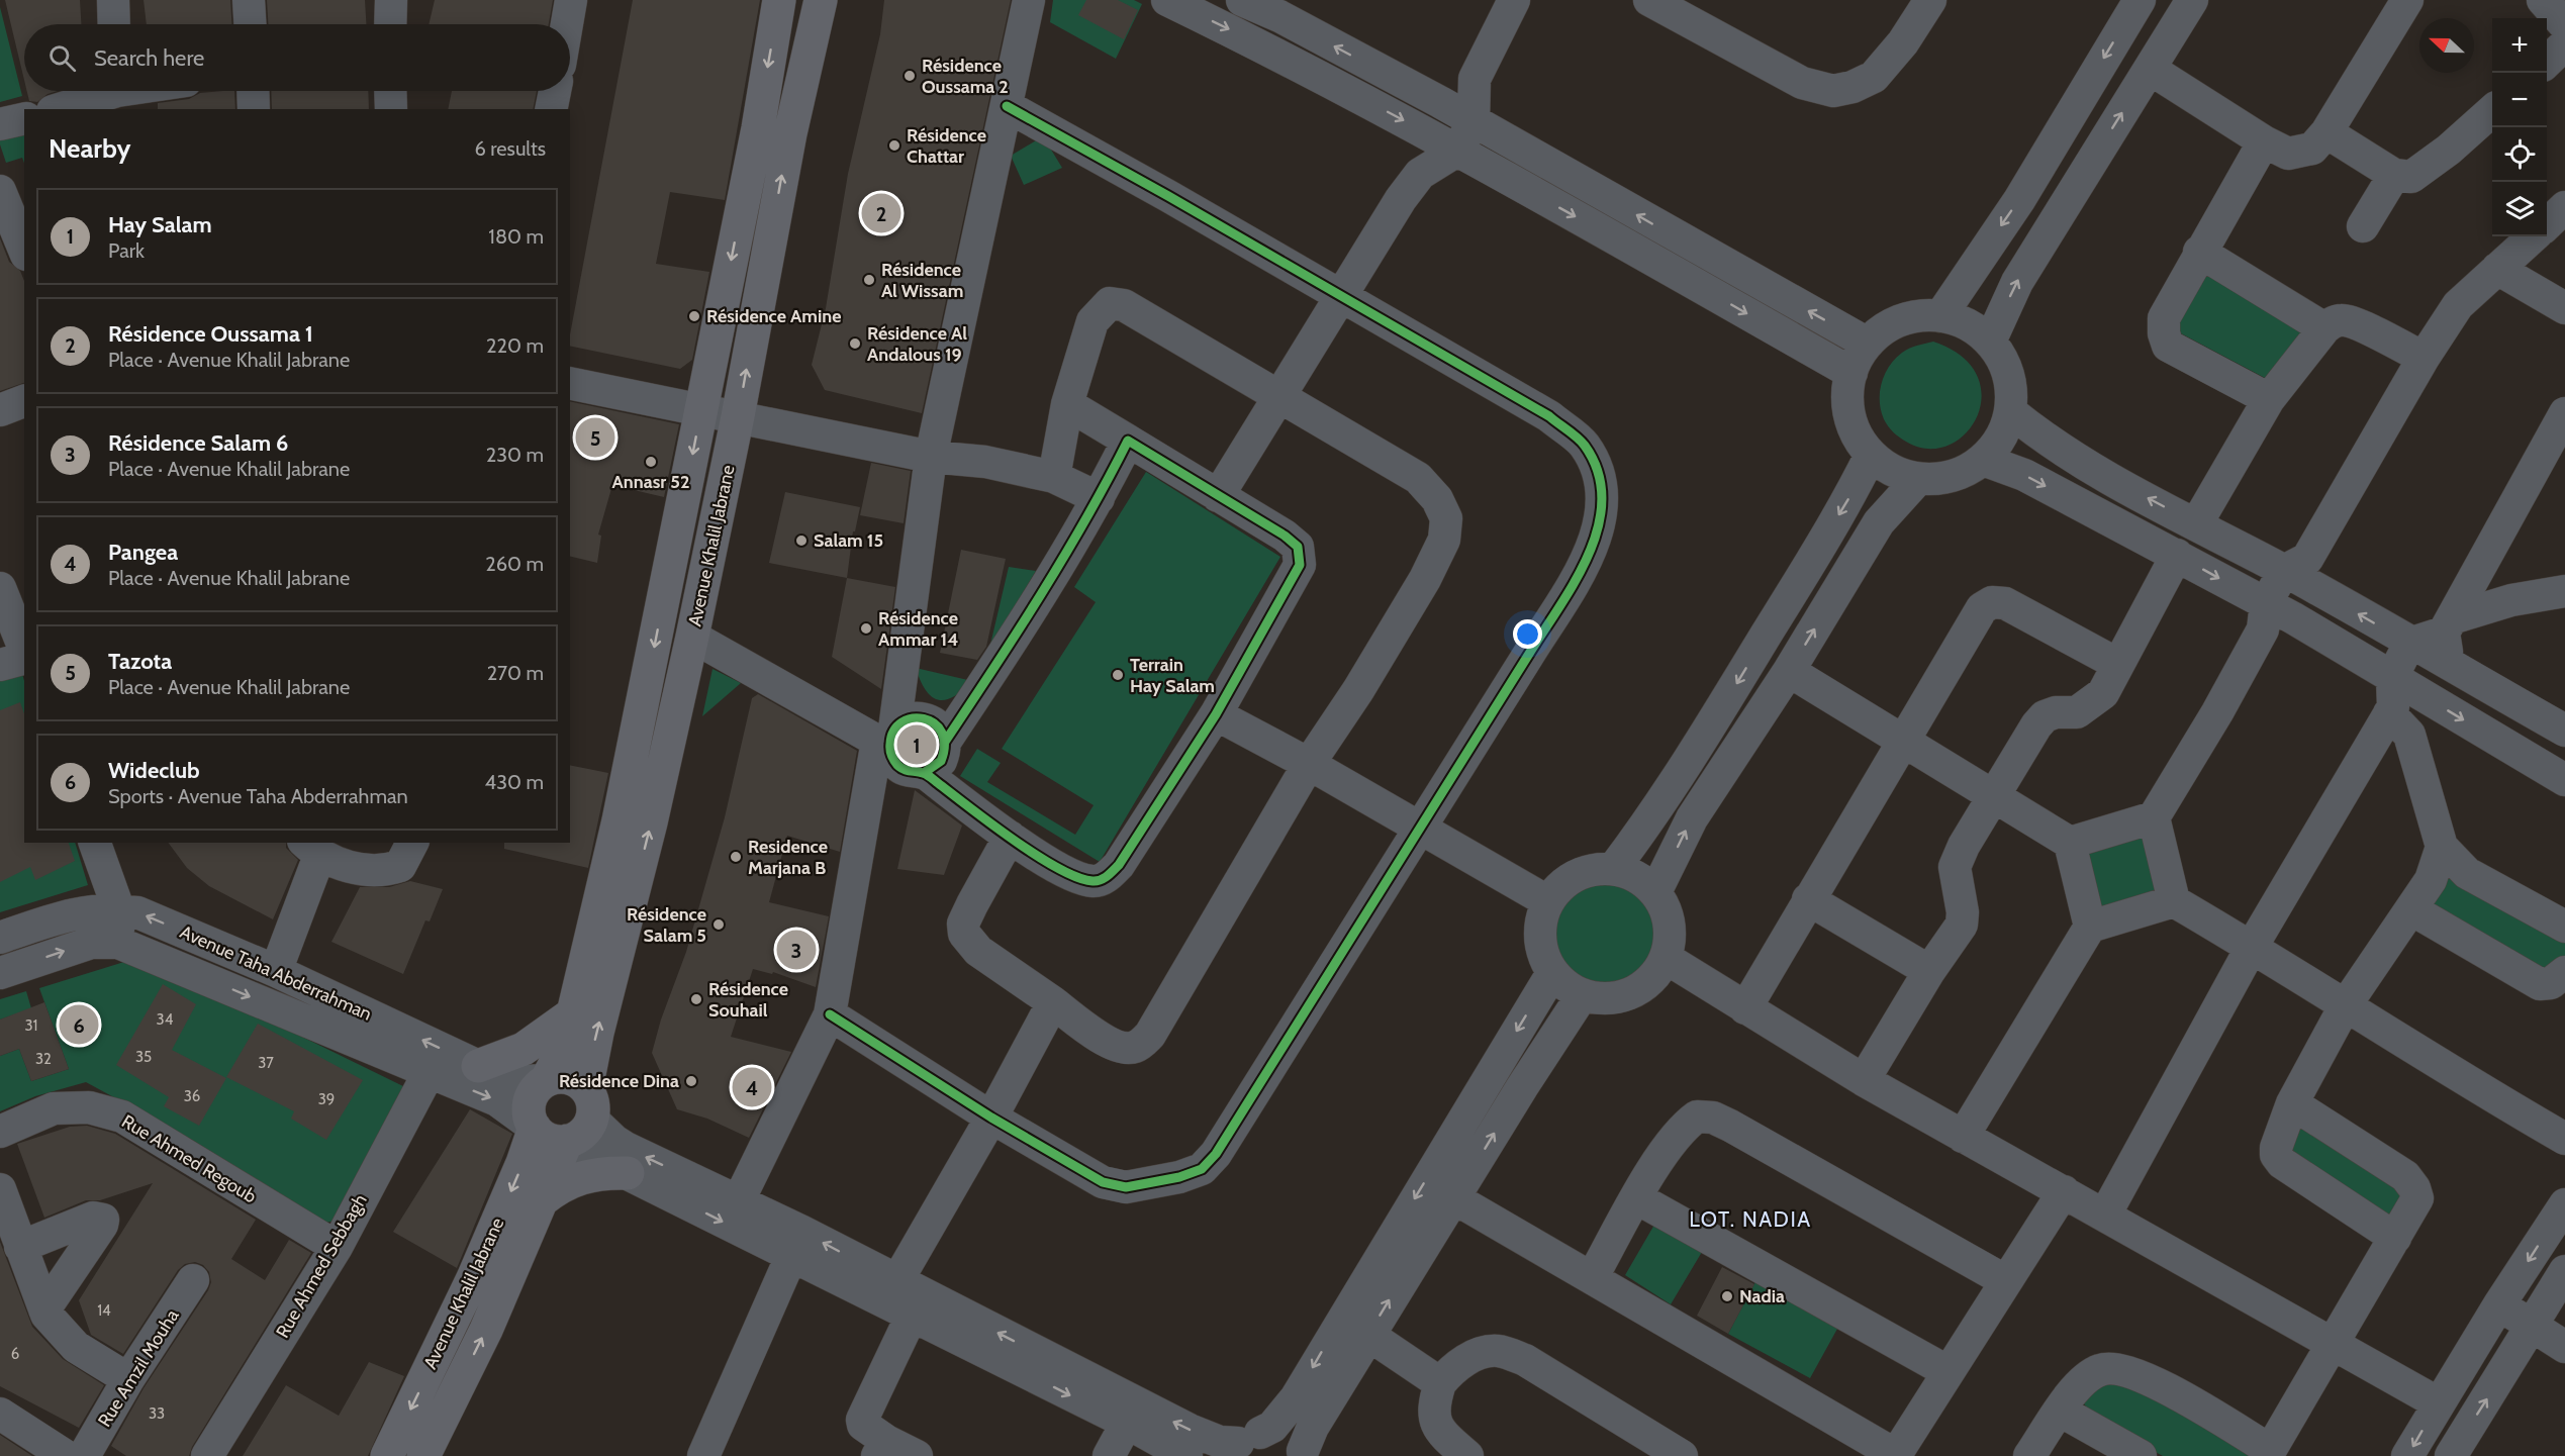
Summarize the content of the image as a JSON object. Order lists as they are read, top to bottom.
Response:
{
  "streets": {
    "main road": ["Avenue Khalil Jabrane"],
    "street": [
      "Avenue Taha Abderrahman",
      "Rue Ahmed Regoub",
      "Rue Ahmed Sebbagh",
      "Rue Amzil Mouha"
    ]
  },
  "crossings": [
    ["Avenue Khalil Jabrane", "Avenue Taha Abderrahman"],
    ["Avenue Taha Abderrahman", "Rue Ahmed Sebbagh"],
    ["Rue Ahmed Regoub", "Rue Ahmed Sebbagh"]
  ],
  "districts": ["LOT. NADIA"],
  "places": [
    "Résidence Oussama 2",
    "Résidence Chattar",
    "Résidence Al Wissam",
    "Résidence Amine",
    "Résidence Al Andalous 19",
    "Annasr 52",
    "Salam 15",
    "Résidence Ammar 14",
    "Terrain Hay Salam",
    "Residence Marjana B",
    "Résidence Salam 5",
    "Résidence Souhail",
    "Résidence Dina",
    "Nadia"
  ],
  "house_numbers": [
    "34",
    "31",
    "35",
    "32",
    "37",
    "36",
    "39",
    "14",
    "6",
    "33"
  ],
  "north": "left",
  "page": {
    "map_buttons": ["+", "−"],
    "search": "Search here",
    "heading": ["Nearby", "6 results"],
    "list": [
      {
        "mark": "1",
        "name": "Hay Salam",
        "note": "Park",
        "value": "180 m"
      },
      {
        "mark": "2",
        "name": "Résidence Oussama 1",
        "note": "Place · Avenue Khalil Jabrane",
        "value": "220 m"
      },
      {
        "mark": "3",
        "name": "Résidence Salam 6",
        "note": "Place · Avenue Khalil Jabrane",
        "value": "230 m"
      },
      {
        "mark": "4",
        "name": "Pangea",
        "note": "Place · Avenue Khalil Jabrane",
        "value": "260 m"
      },
      {
        "mark": "5",
        "name": "Tazota",
        "note": "Place · Avenue Khalil Jabrane",
        "value": "270 m"
      },
      {
        "mark": "6",
        "name": "Wideclub",
        "note": "Sports · Avenue Taha Abderrahman",
        "value": "430 m"
      }
    ],
    "pins": [
      "2",
      "5",
      "1",
      "3",
      "6",
      "4"
    ]
  }
}
